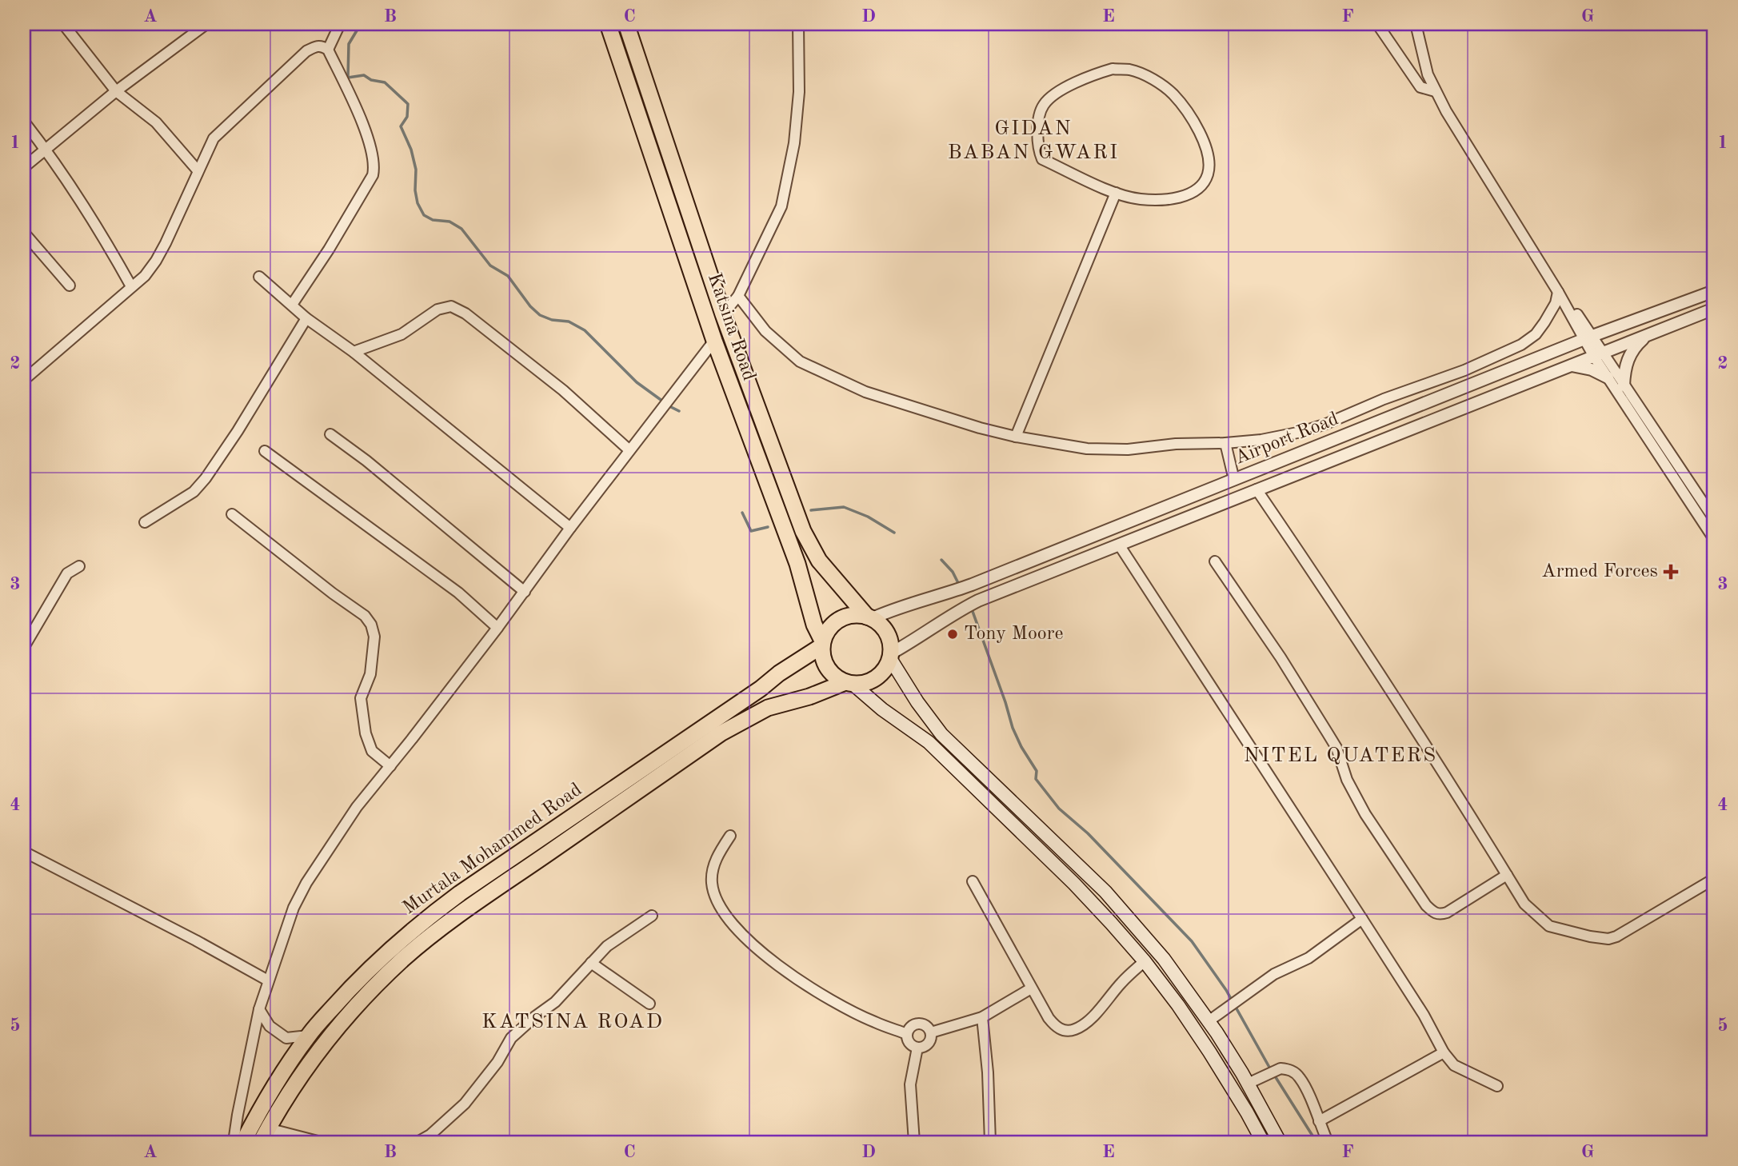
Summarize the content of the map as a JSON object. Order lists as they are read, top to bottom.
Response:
{
  "streets": {
    "highway": ["Katsina Road", "Murtala Mohammed Road"],
    "street": ["Airport Road"]
  },
  "crossings": [
    ["Katsina Road", "Airport Road"],
    ["Katsina Road", "Murtala Mohammed Road"],
    ["Airport Road", "Murtala Mohammed Road"]
  ],
  "districts": ["GIDAN BABAN GWARI", "NITEL QUATERS", "KATSINA ROAD"],
  "places": {
    "health": ["Armed Forces"],
    "other": ["Tony Moore"]
  },
  "grid": {
    "columns": [
      "A",
      "B",
      "C",
      "D",
      "E",
      "F",
      "G"
    ],
    "rows": [
      "1",
      "2",
      "3",
      "4",
      "5"
    ]
  }
}
